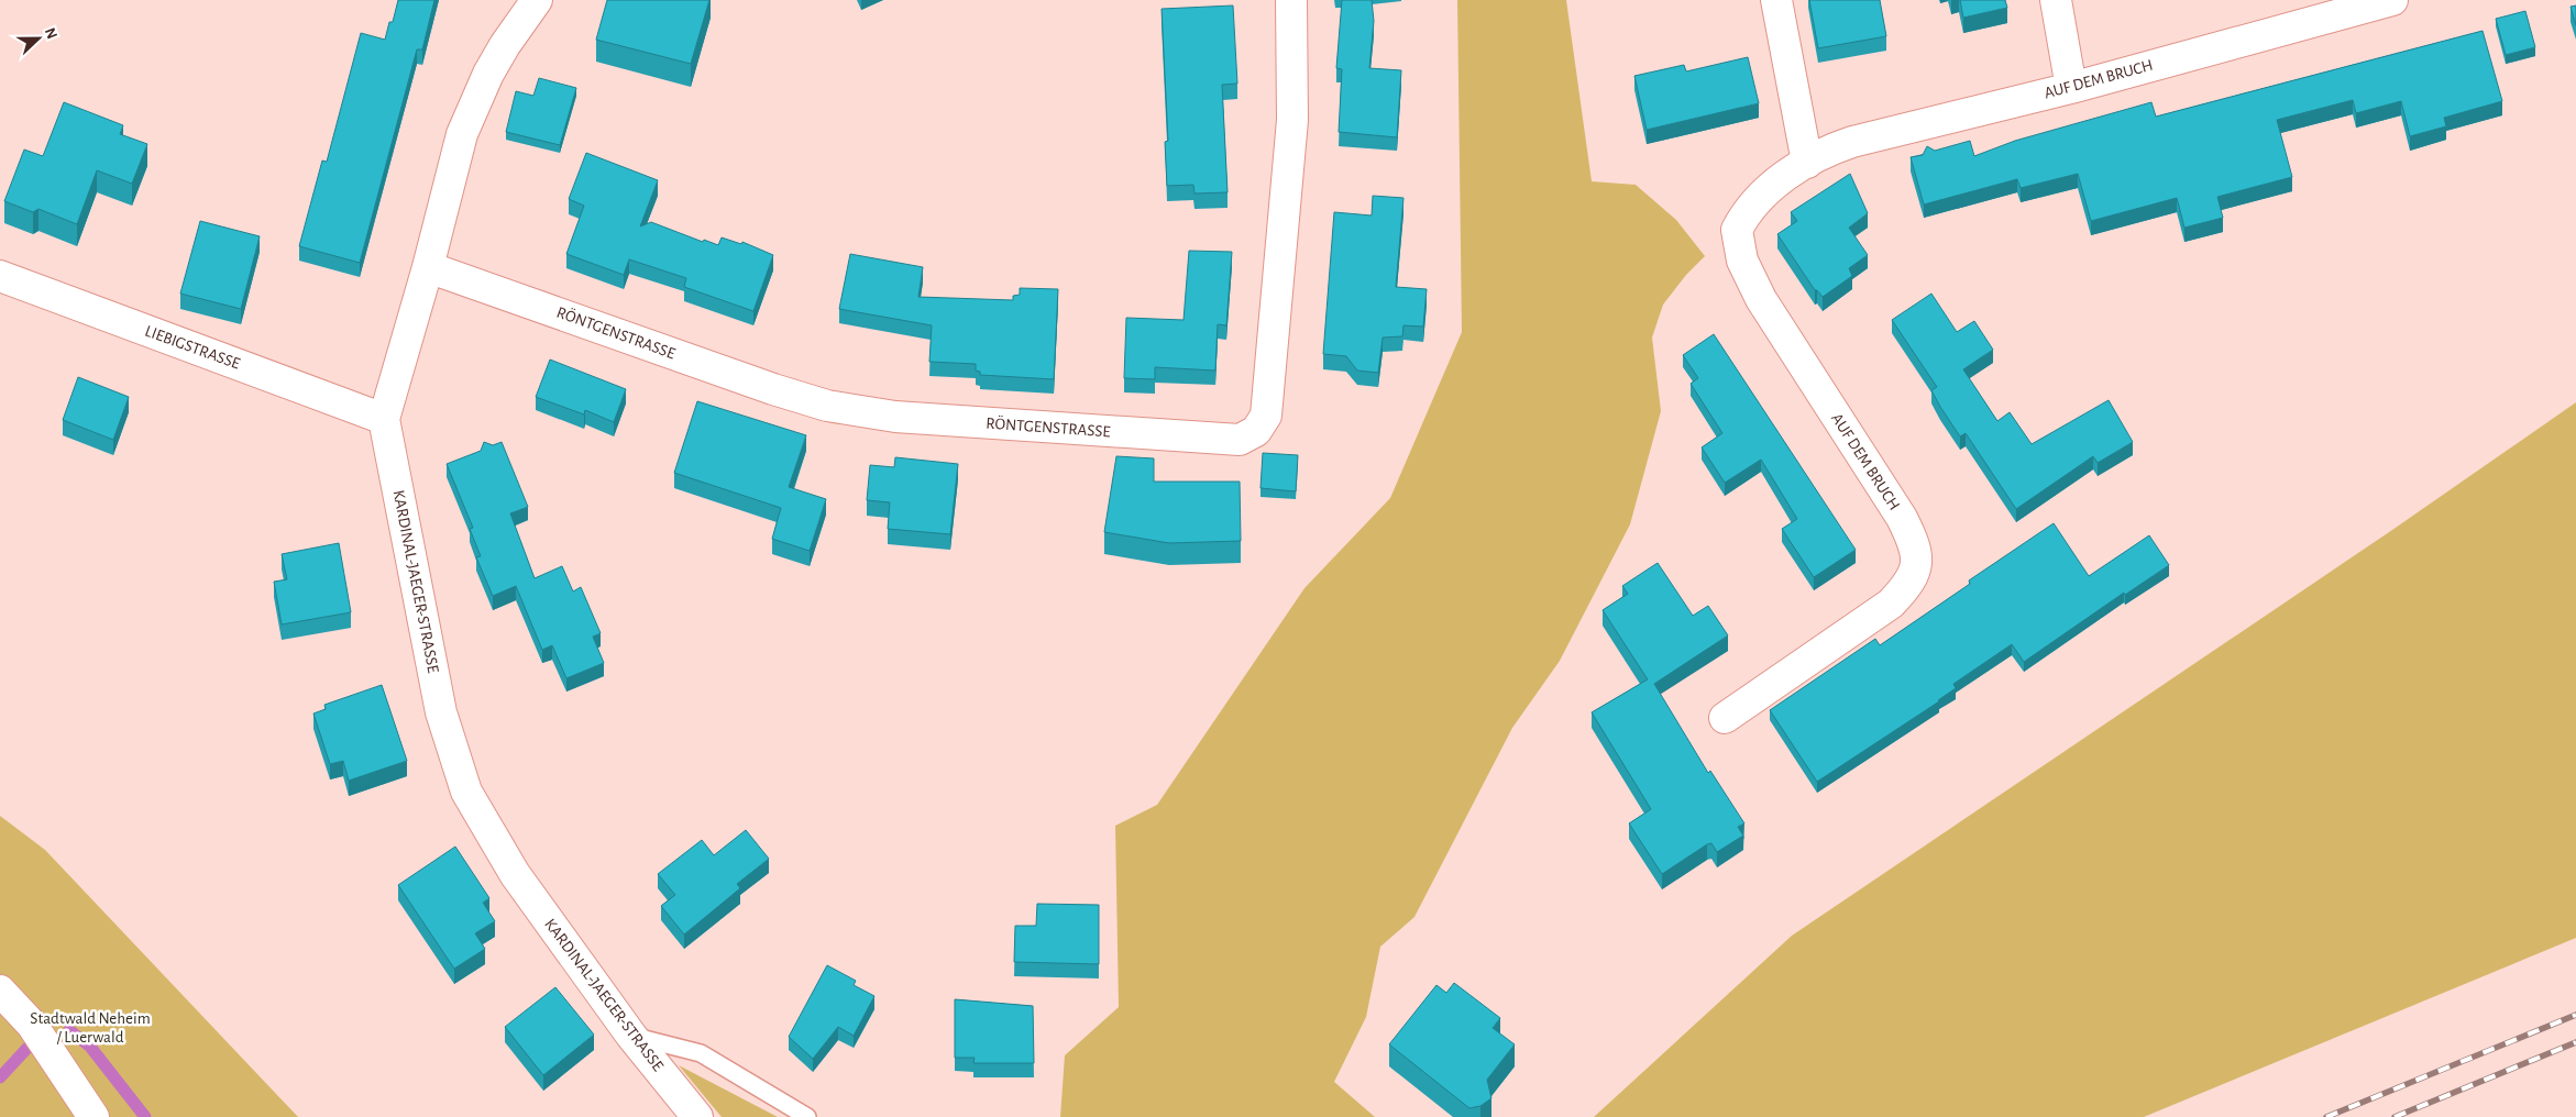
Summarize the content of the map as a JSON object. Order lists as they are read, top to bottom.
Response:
{
  "streets": {
    "street": [
      "AUF DEM BRUCH",
      "RÖNTGENSTRASSE",
      "LIEBIGSTRASSE",
      "KARDINAL-JAEGER-STRASSE"
    ]
  },
  "crossings": [
    ["RÖNTGENSTRASSE", "KARDINAL-JAEGER-STRASSE"],
    ["LIEBIGSTRASSE", "KARDINAL-JAEGER-STRASSE"]
  ],
  "parks": ["Stadtwald Neheim / Luerwald"],
  "north": "right"
}
